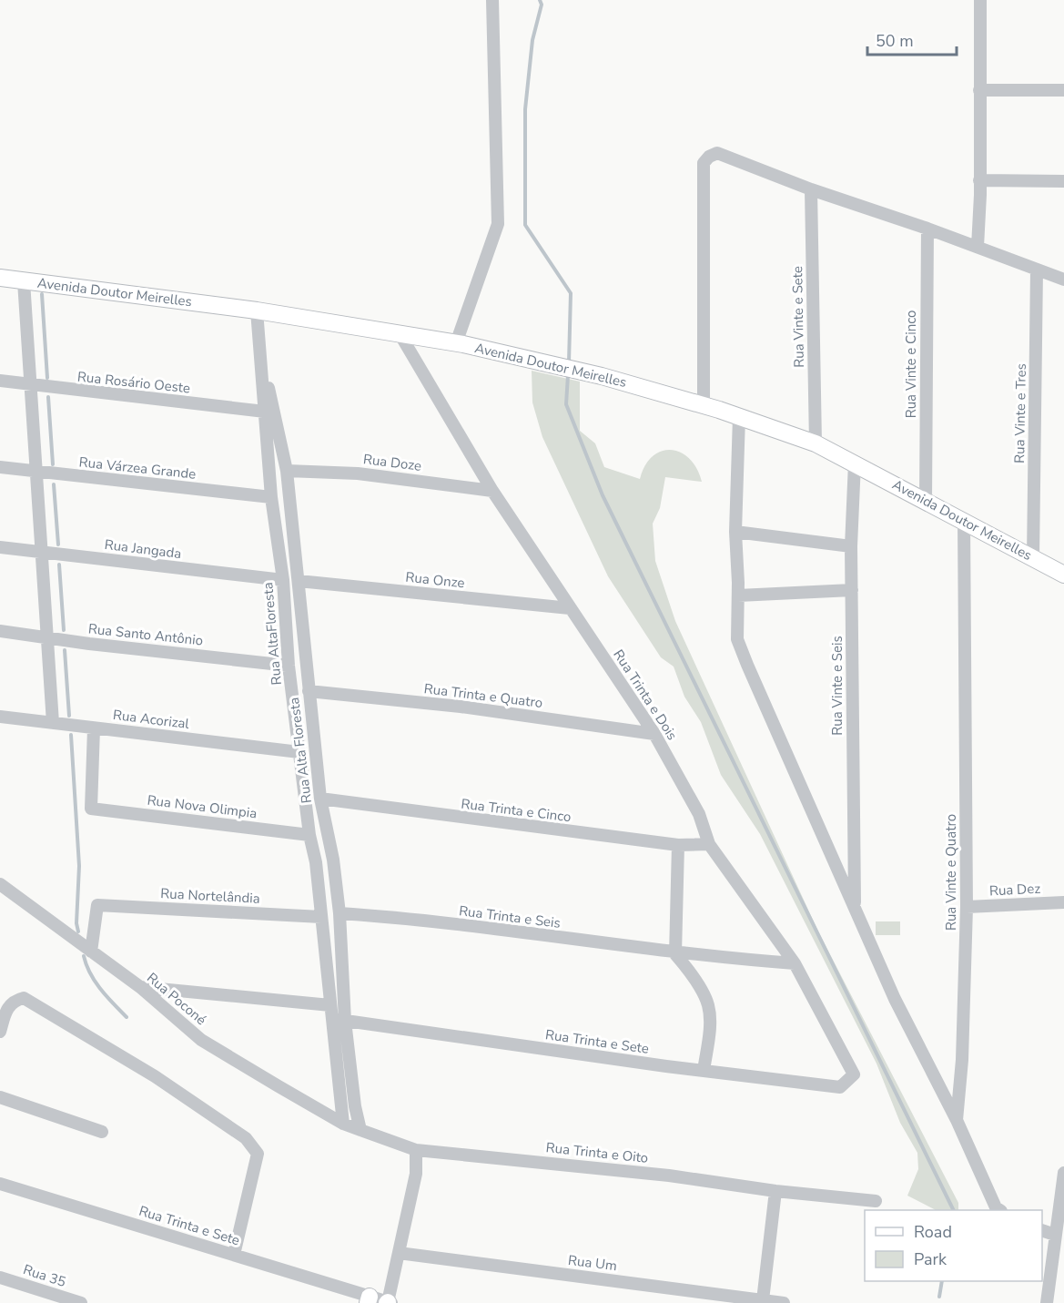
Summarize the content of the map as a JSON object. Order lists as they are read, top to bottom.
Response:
{
  "streets": {
    "street": [
      "Avenida Doutor Meirelles",
      "Rua Vinte e Sete",
      "Rua Vinte e Cinco",
      "Rua Rosário Oeste",
      "Rua Vinte e Tres",
      "Rua Doze",
      "Rua Várzea Grande",
      "Rua Jangada",
      "Rua Onze",
      "Rua AltaFloresta",
      "Rua Santo Antônio",
      "Rua Vinte e Seis",
      "Rua Trinta e Dois",
      "Rua Trinta e Quatro",
      "Rua Acorizal",
      "Rua Alta Floresta",
      "Rua Nova Olimpia",
      "Rua Trinta e Cinco",
      "Rua Vinte e Quatro",
      "Rua Dez",
      "Rua Nortelândia",
      "Rua Trinta e Seis",
      "Rua Poconé",
      "Rua Trinta e Sete",
      "Rua Trinta e Oito",
      "Rua Um",
      "Rua 35"
    ]
  },
  "crossings": [
    ["Avenida Doutor Meirelles", "Rua Vinte e Sete"],
    ["Avenida Doutor Meirelles", "Rua Vinte e Cinco"],
    ["Avenida Doutor Meirelles", "Rua Vinte e Tres"],
    ["Avenida Doutor Meirelles", "Rua AltaFloresta"],
    ["Avenida Doutor Meirelles", "Rua Vinte e Seis"],
    ["Avenida Doutor Meirelles", "Rua Trinta e Dois"],
    ["Avenida Doutor Meirelles", "Rua Vinte e Quatro"],
    ["Rua Rosário Oeste", "Rua AltaFloresta"],
    ["Rua Doze", "Rua Trinta e Dois"],
    ["Rua Doze", "Rua Alta Floresta"],
    ["Rua Várzea Grande", "Rua AltaFloresta"],
    ["Rua Jangada", "Rua AltaFloresta"],
    ["Rua Onze", "Rua Trinta e Dois"],
    ["Rua Onze", "Rua Alta Floresta"],
    ["Rua AltaFloresta", "Rua Santo Antônio"],
    ["Rua AltaFloresta", "Rua Acorizal"],
    ["Rua AltaFloresta", "Rua Alta Floresta"],
    ["Rua AltaFloresta", "Rua Nova Olimpia"],
    ["Rua AltaFloresta", "Rua Nortelândia"],
    ["Rua AltaFloresta", "Rua Poconé"],
    ["Rua AltaFloresta", "Rua Trinta e Sete"],
    ["Rua Trinta e Dois", "Rua Trinta e Quatro"],
    ["Rua Trinta e Dois", "Rua Trinta e Cinco"],
    ["Rua Trinta e Dois", "Rua Trinta e Sete"],
    ["Rua Trinta e Quatro", "Rua Alta Floresta"],
    ["Rua Acorizal", "Rua Nova Olimpia"],
    ["Rua Alta Floresta", "Rua Trinta e Cinco"],
    ["Rua Alta Floresta", "Rua Trinta e Seis"],
    ["Rua Alta Floresta", "Rua Poconé"],
    ["Rua Alta Floresta", "Rua Trinta e Sete"],
    ["Rua Alta Floresta", "Rua Trinta e Oito"],
    ["Rua Vinte e Quatro", "Rua Dez"],
    ["Rua Nortelândia", "Rua Poconé"],
    ["Rua Poconé", "Rua Trinta e Oito"]
  ],
  "legend": ["Road", "Park"],
  "scale_bar": "50 m"
}
